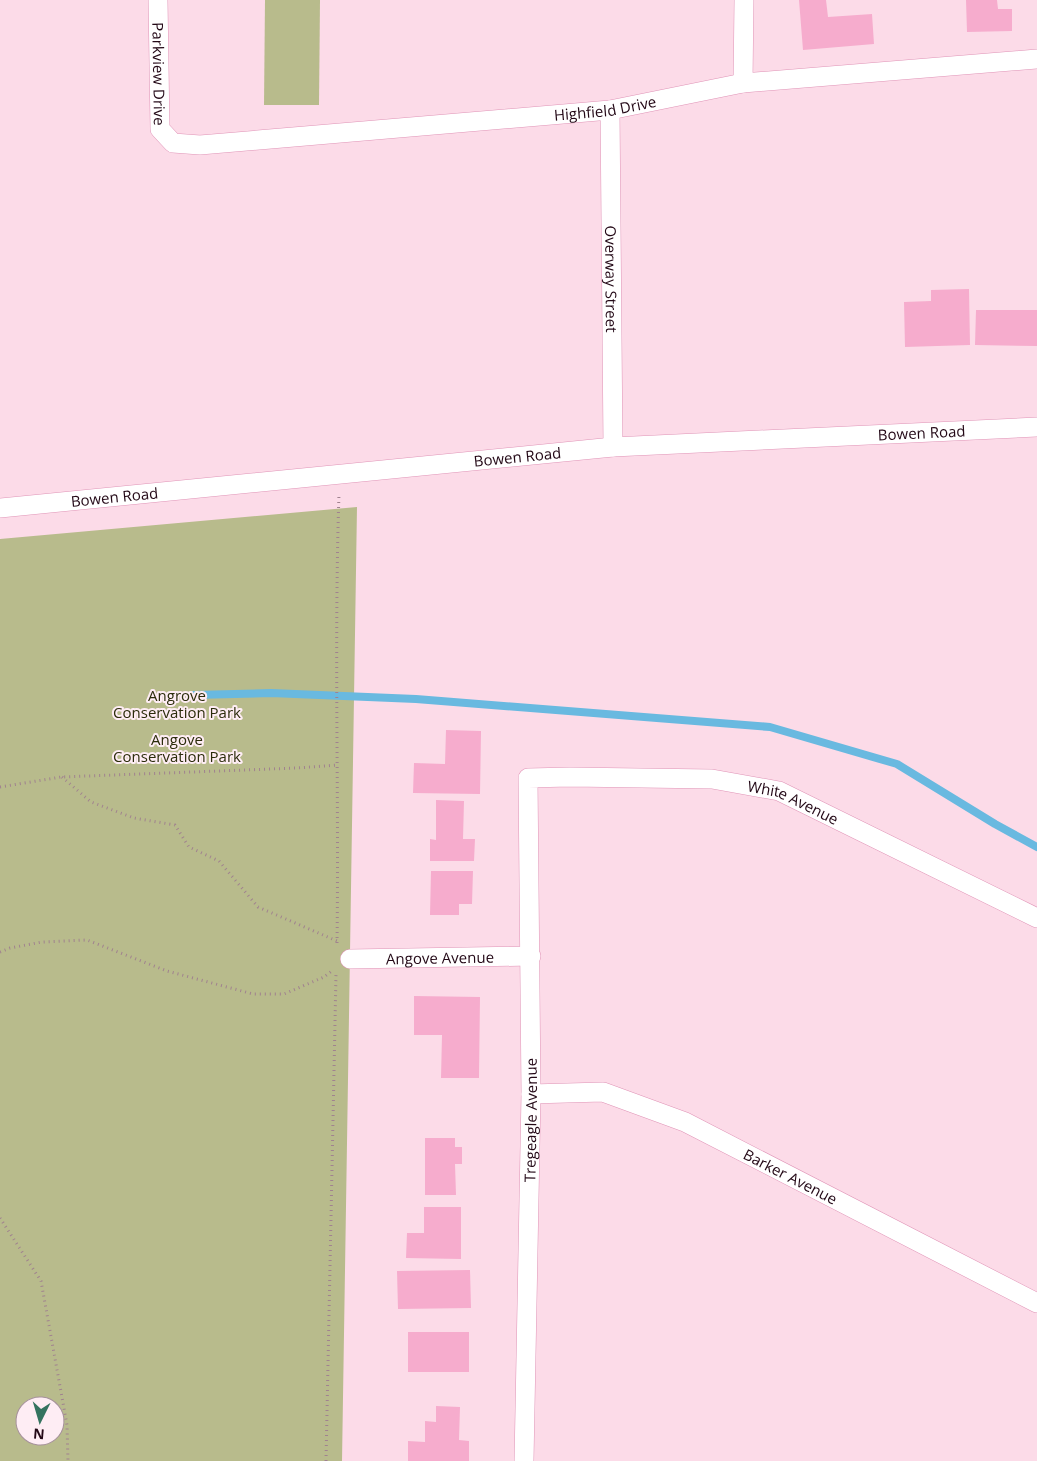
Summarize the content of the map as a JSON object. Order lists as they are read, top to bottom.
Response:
{
  "streets": {
    "street": [
      "Parkview Drive",
      "Highfield Drive",
      "Overway Street",
      "Bowen Road",
      "White Avenue",
      "Angove Avenue",
      "Tregeagle Avenue",
      "Barker Avenue"
    ]
  },
  "crossings": [
    ["Parkview Drive", "Highfield Drive"],
    ["Highfield Drive", "Overway Street"],
    ["Overway Street", "Bowen Road"],
    ["White Avenue", "Tregeagle Avenue"],
    ["Angove Avenue", "Tregeagle Avenue"],
    ["Tregeagle Avenue", "Barker Avenue"]
  ],
  "parks": ["Angrove Conservation Park", "Angove Conservation Park"],
  "north": "bottom"
}
